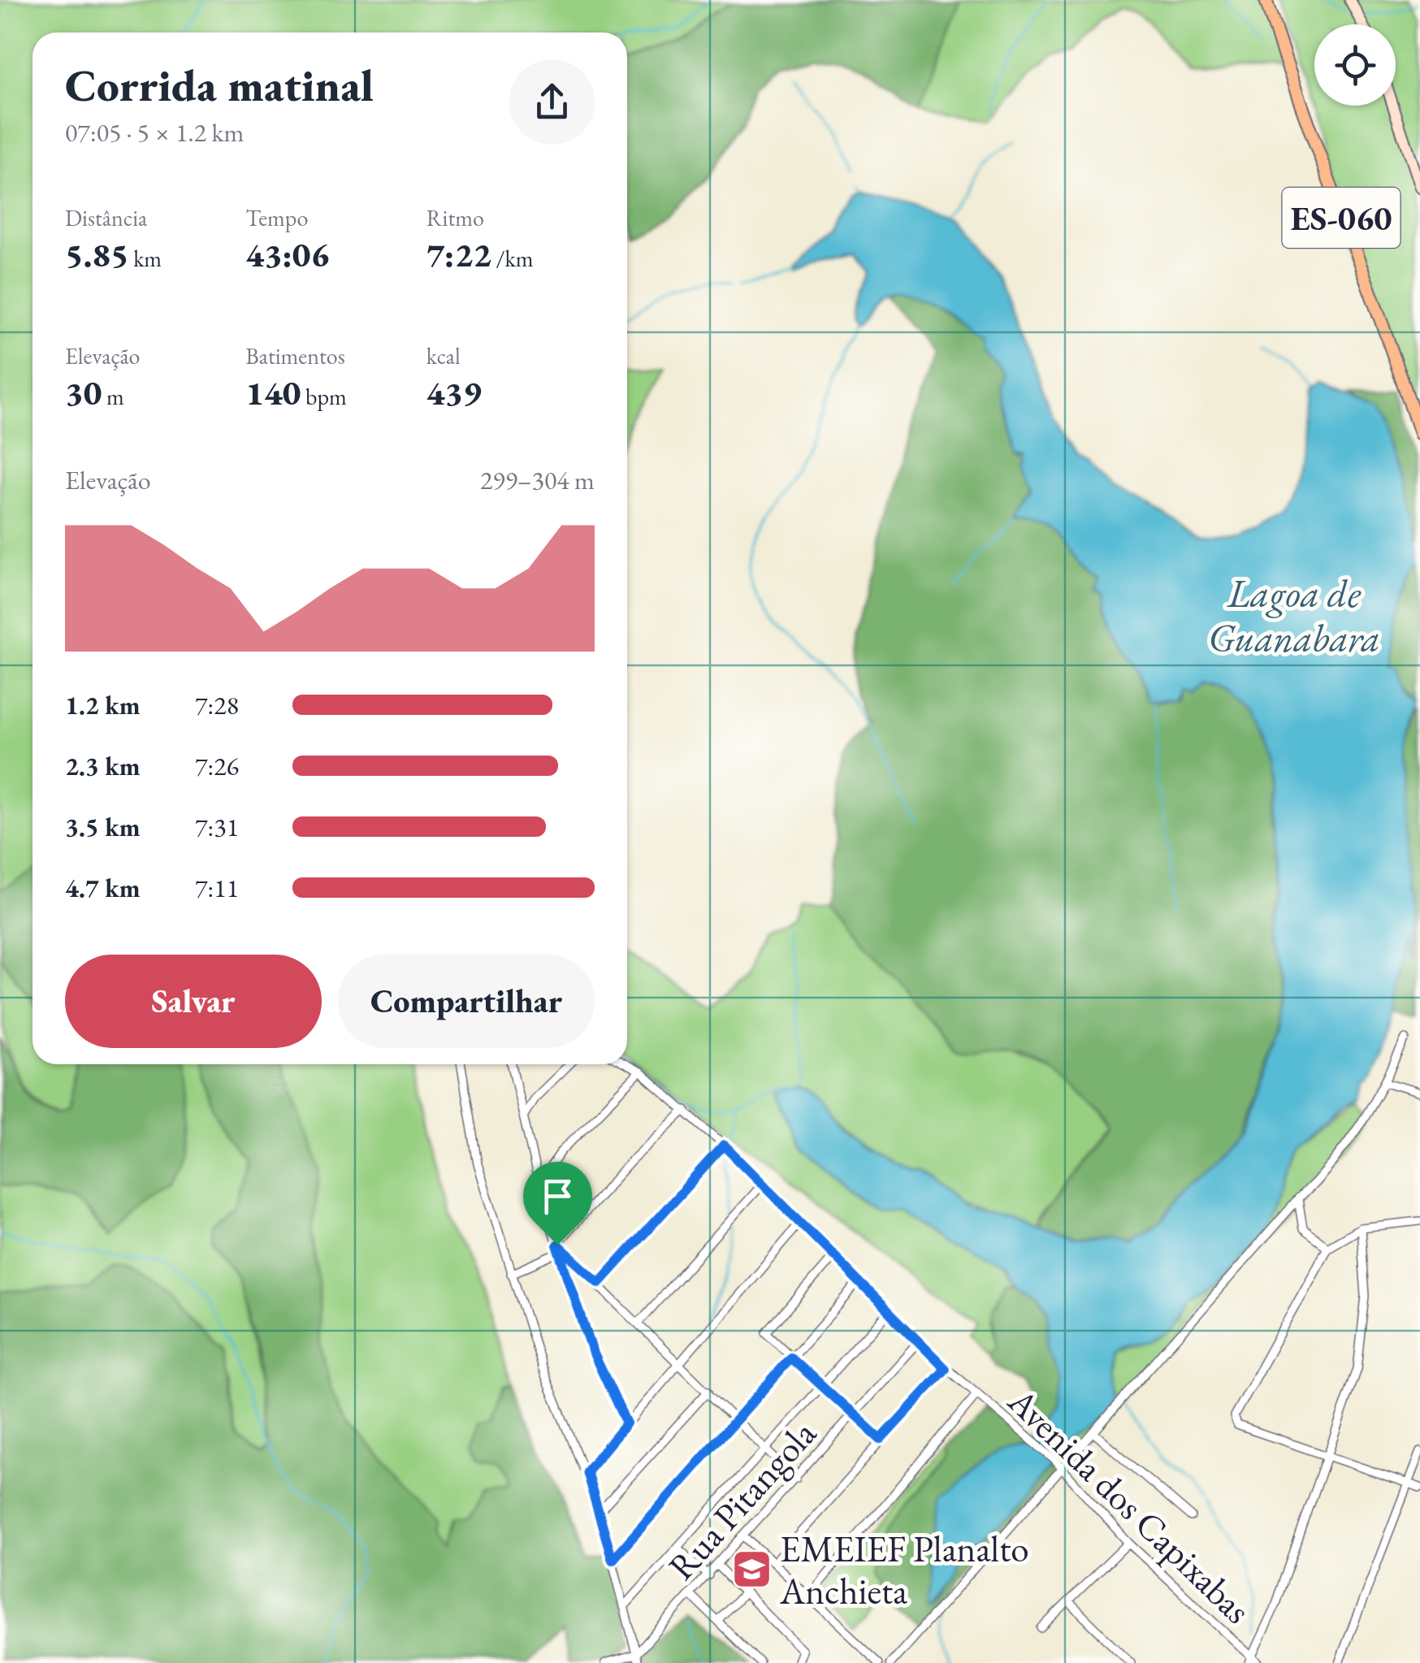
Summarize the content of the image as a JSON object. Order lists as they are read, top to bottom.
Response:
{
  "streets": {
    "main road": ["ES-060"],
    "street": ["Rua Pitangola", "Avenida dos Capixabas"]
  },
  "crossings": [
    ["Rua Pitangola", "Avenida dos Capixabas"]
  ],
  "water": ["Lagoa de Guanabara"],
  "places": {
    "school or university": ["EMEIEF Planalto Anchieta"]
  },
  "page": {
    "heading": ["Corrida matinal", "07:05 · 5 × 1.2 km"],
    "stats": [
      ["Distância", "5.85 km"],
      ["Tempo", "43:06"],
      ["Ritmo", "7:22 /km"],
      ["Elevação", "30 m"],
      ["Batimentos", "140 bpm"],
      ["kcal", "439"]
    ],
    "chart": ["Elevação", "299–304 m"],
    "list": [
      {
        "name": "1.2 km",
        "note": "7:28"
      },
      {
        "name": "2.3 km",
        "note": "7:26"
      },
      {
        "name": "3.5 km",
        "note": "7:31"
      },
      {
        "name": "4.7 km",
        "note": "7:11"
      }
    ],
    "buttons": ["Salvar", "Compartilhar"]
  }
}
